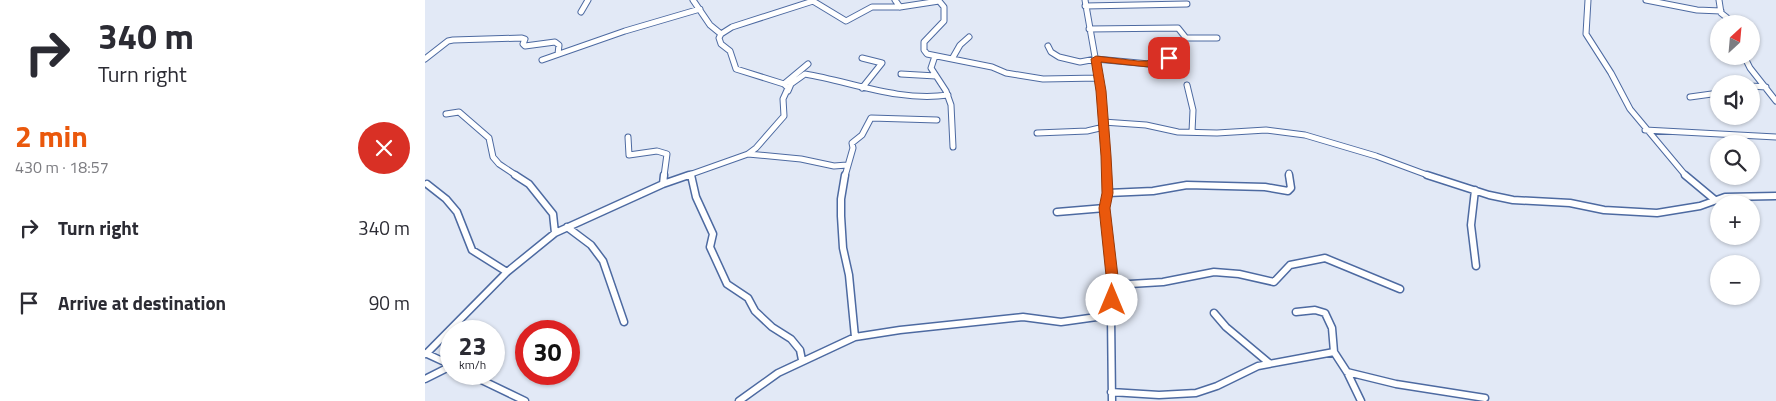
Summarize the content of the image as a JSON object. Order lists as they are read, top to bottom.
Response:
{
  "north": "top right",
  "page": {
    "turn": ["340 m", "Turn right"],
    "map_buttons": ["+", "−"],
    "heading": ["2 min", "430 m · 18:57"],
    "list": [
      {
        "name": "Turn right",
        "value": "340 m"
      },
      {
        "name": "Arrive at destination",
        "value": "90 m"
      }
    ],
    "speed": "23 km/h",
    "limit": "30"
  }
}
